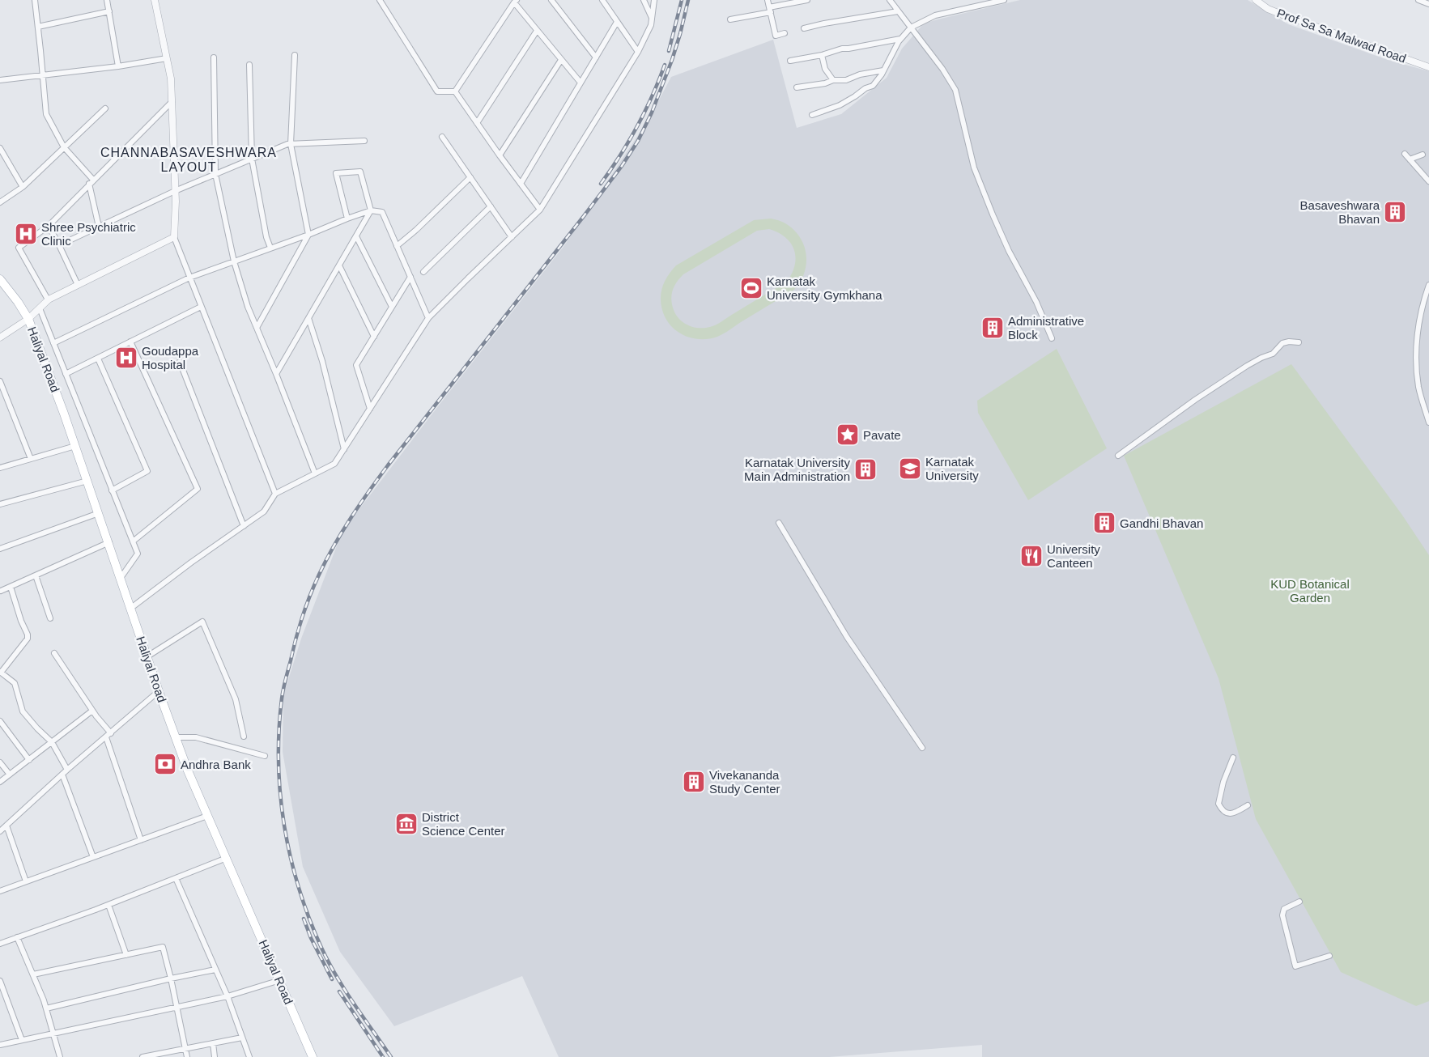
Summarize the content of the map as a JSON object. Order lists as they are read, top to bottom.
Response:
{
  "streets": {
    "main road": ["Haliyal Road"],
    "street": ["Prof Sa Sa Malwad Road"]
  },
  "districts": ["CHANNABASAVESHWARA LAYOUT"],
  "parks": ["KUD Botanical Garden"],
  "places": {
    "building": [
      "Basaveshwara Bhavan",
      "Administrative Block",
      "Karnatak University Main Administration",
      "Gandhi Bhavan",
      "Vivekananda Study Center"
    ],
    "hospital": ["Shree Psychiatric Clinic", "Goudappa Hospital"],
    "sports": ["Karnatak University Gymkhana"],
    "place": ["Pavate"],
    "school or university": ["Karnatak University"],
    "restaurant": ["University Canteen"],
    "bank": ["Andhra Bank"],
    "museum": ["District Science Center"]
  }
}
